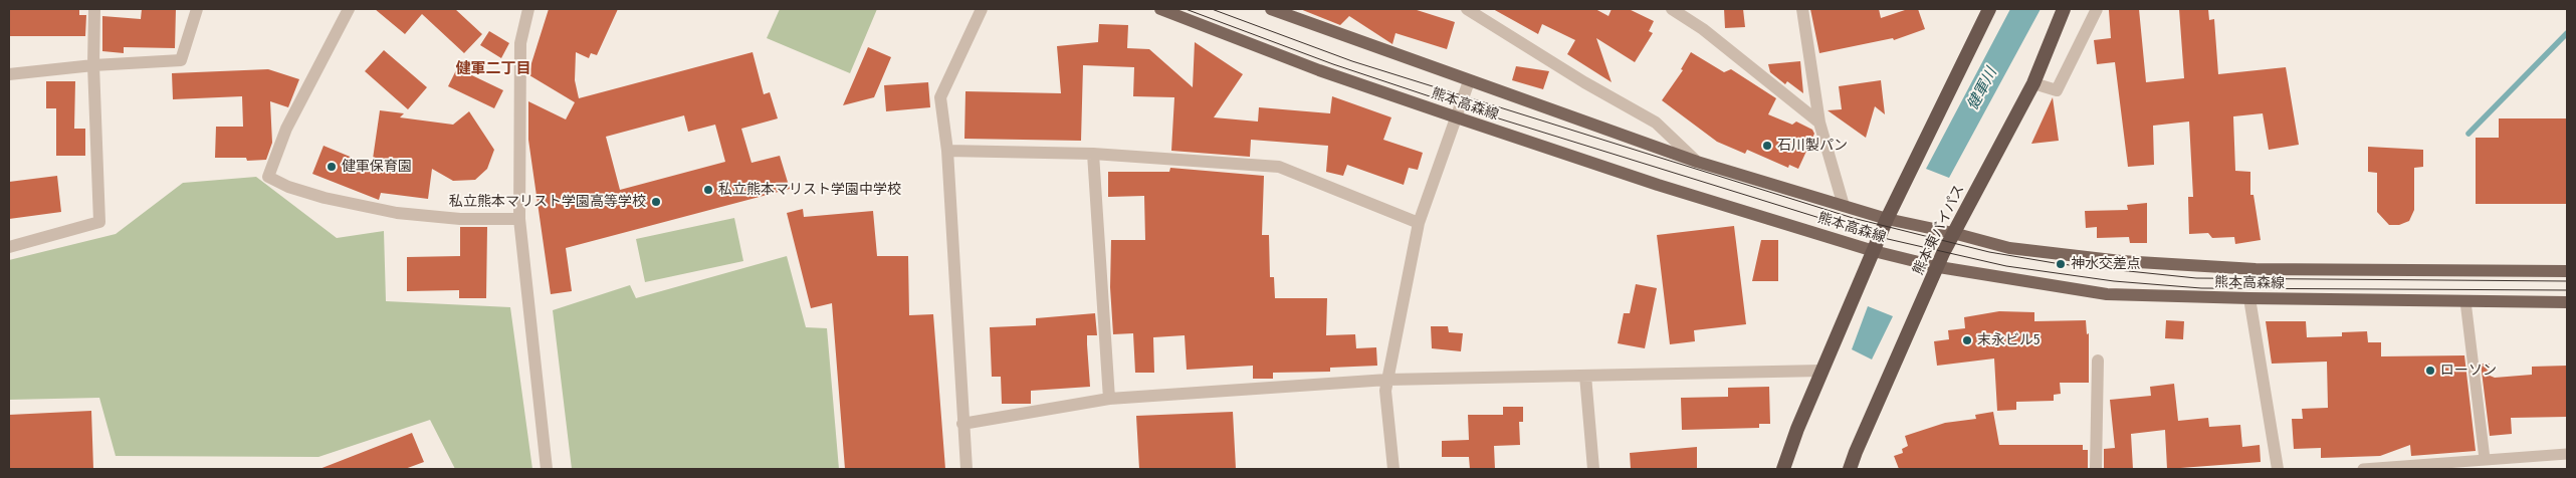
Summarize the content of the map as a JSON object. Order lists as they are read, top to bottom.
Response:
{
  "streets": {
    "highway": ["熊本東バイパス"],
    "main road": ["熊本高森線"]
  },
  "crossings": [
    ["熊本高森線", "熊本東バイパス"]
  ],
  "districts": ["健軍二丁目"],
  "water": ["健軍川"],
  "places": [
    "石川製パン",
    "健軍保育園",
    "私立熊本マリスト学園中学校",
    "私立熊本マリスト学園高等学校",
    "神水交差点",
    "末永ビル5",
    "ローソン"
  ]
}
